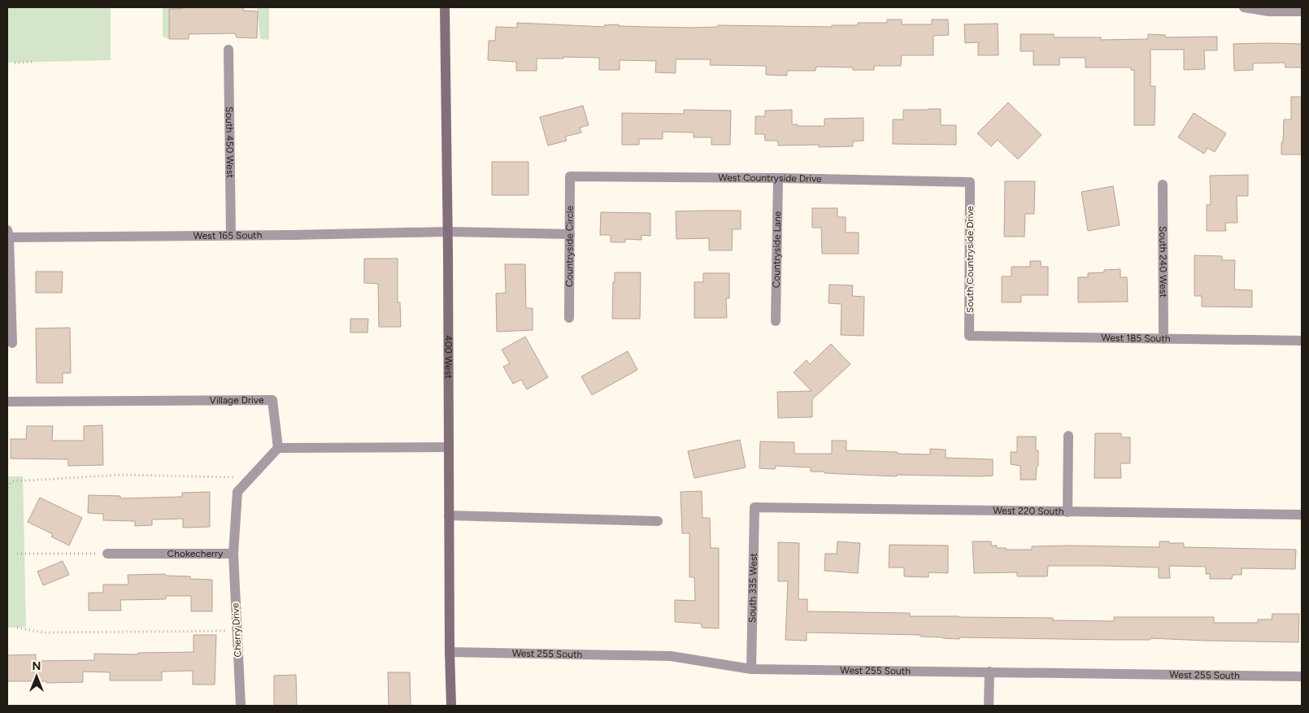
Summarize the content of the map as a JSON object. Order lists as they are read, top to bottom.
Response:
{
  "streets": {
    "main road": ["400 West"],
    "street": [
      "South 450 West",
      "West Countryside Drive",
      "West 165 South",
      "Countryside Circle",
      "Countryside Lane",
      "South Countryside Drive",
      "South 240 West",
      "West 185 South",
      "Village Drive",
      "West 220 South",
      "Chokecherry",
      "South 335 West",
      "Cherry Drive",
      "West 255 South"
    ]
  },
  "crossings": [
    ["South 450 West", "West 165 South"],
    ["West Countryside Drive", "Countryside Circle"],
    ["West Countryside Drive", "Countryside Lane"],
    ["West Countryside Drive", "South Countryside Drive"],
    ["West 165 South", "400 West"],
    ["South Countryside Drive", "West 185 South"],
    ["South 240 West", "West 185 South"],
    ["400 West", "West 255 South"],
    ["Village Drive", "Chokecherry"],
    ["West 220 South", "South 335 West"],
    ["Chokecherry", "Cherry Drive"],
    ["South 335 West", "West 255 South"]
  ],
  "north": "top"
}
